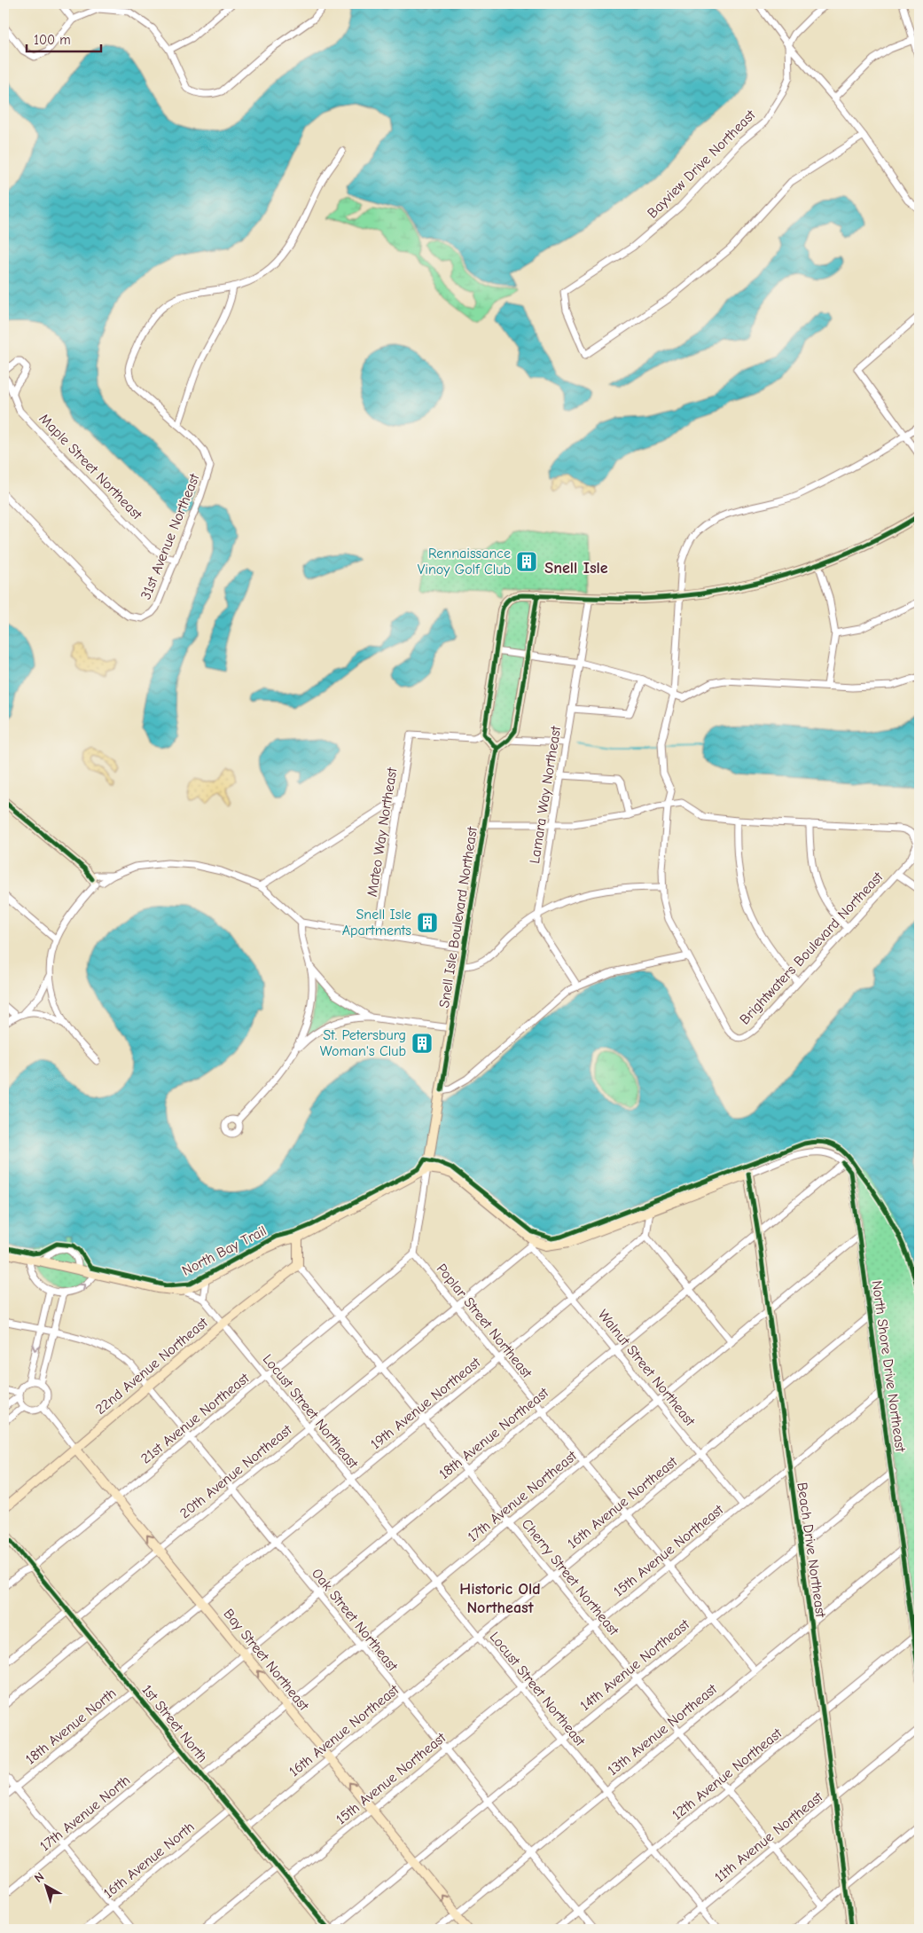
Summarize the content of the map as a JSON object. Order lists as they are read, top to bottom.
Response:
{
  "streets": {
    "street": [
      "Bayview Drive Northeast",
      "Maple Street Northeast",
      "31st Avenue Northeast",
      "Lamara Way Northeast",
      "Mateo Way Northeast",
      "Snell Isle Boulevard Northeast",
      "Brightwaters Boulevard Northeast",
      "Poplar Street Northeast",
      "22nd Avenue Northeast",
      "North Shore Drive Northeast",
      "Walnut Street Northeast",
      "19th Avenue Northeast",
      "Locust Street Northeast",
      "21st Avenue Northeast",
      "18th Avenue Northeast",
      "20th Avenue Northeast",
      "17th Avenue Northeast",
      "16th Avenue Northeast",
      "Beach Drive Northeast",
      "15th Avenue Northeast",
      "Cherry Street Northeast",
      "Oak Street Northeast",
      "Bay Street Northeast",
      "14th Avenue Northeast",
      "1st Street North",
      "18th Avenue North",
      "13th Avenue Northeast",
      "12th Avenue Northeast",
      "17th Avenue North",
      "11th Avenue Northeast",
      "16th Avenue North"
    ],
    "cycle path": ["North Bay Trail"]
  },
  "crossings": [
    ["Maple Street Northeast", "31st Avenue Northeast"],
    ["Snell Isle Boulevard Northeast", "Poplar Street Northeast"],
    ["Snell Isle Boulevard Northeast", "21st Avenue Northeast"],
    ["Poplar Street Northeast", "19th Avenue Northeast"],
    ["Poplar Street Northeast", "21st Avenue Northeast"],
    ["Poplar Street Northeast", "18th Avenue Northeast"],
    ["Poplar Street Northeast", "20th Avenue Northeast"],
    ["Poplar Street Northeast", "17th Avenue Northeast"],
    ["Poplar Street Northeast", "16th Avenue Northeast"],
    ["Poplar Street Northeast", "15th Avenue Northeast"],
    ["Poplar Street Northeast", "14th Avenue Northeast"],
    ["Poplar Street Northeast", "13th Avenue Northeast"],
    ["22nd Avenue Northeast", "Locust Street Northeast"],
    ["22nd Avenue Northeast", "Cherry Street Northeast"],
    ["22nd Avenue Northeast", "Oak Street Northeast"],
    ["22nd Avenue Northeast", "Bay Street Northeast"],
    ["North Shore Drive Northeast", "18th Avenue Northeast"],
    ["North Shore Drive Northeast", "17th Avenue Northeast"],
    ["North Shore Drive Northeast", "16th Avenue Northeast"],
    ["North Shore Drive Northeast", "15th Avenue Northeast"],
    ["North Shore Drive Northeast", "14th Avenue Northeast"],
    ["North Shore Drive Northeast", "13th Avenue Northeast"],
    ["North Shore Drive Northeast", "12th Avenue Northeast"],
    ["Walnut Street Northeast", "19th Avenue Northeast"],
    ["Walnut Street Northeast", "18th Avenue Northeast"],
    ["Walnut Street Northeast", "20th Avenue Northeast"],
    ["Walnut Street Northeast", "17th Avenue Northeast"],
    ["Walnut Street Northeast", "16th Avenue Northeast"],
    ["Walnut Street Northeast", "15th Avenue Northeast"],
    ["19th Avenue Northeast", "Locust Street Northeast"],
    ["19th Avenue Northeast", "Cherry Street Northeast"],
    ["19th Avenue Northeast", "Oak Street Northeast"],
    ["19th Avenue Northeast", "Bay Street Northeast"],
    ["19th Avenue Northeast", "1st Street North"],
    ["Locust Street Northeast", "21st Avenue Northeast"],
    ["Locust Street Northeast", "18th Avenue Northeast"],
    ["Locust Street Northeast", "20th Avenue Northeast"],
    ["Locust Street Northeast", "17th Avenue Northeast"],
    ["Locust Street Northeast", "16th Avenue Northeast"],
    ["Locust Street Northeast", "15th Avenue Northeast"],
    ["Locust Street Northeast", "14th Avenue Northeast"],
    ["Locust Street Northeast", "13th Avenue Northeast"],
    ["Locust Street Northeast", "12th Avenue Northeast"],
    ["Locust Street Northeast", "11th Avenue Northeast"],
    ["21st Avenue Northeast", "Cherry Street Northeast"],
    ["21st Avenue Northeast", "Oak Street Northeast"],
    ["21st Avenue Northeast", "Bay Street Northeast"],
    ["21st Avenue Northeast", "1st Street North"],
    ["18th Avenue Northeast", "Beach Drive Northeast"],
    ["18th Avenue Northeast", "Cherry Street Northeast"],
    ["18th Avenue Northeast", "Oak Street Northeast"],
    ["18th Avenue Northeast", "Bay Street Northeast"],
    ["18th Avenue Northeast", "1st Street North"],
    ["20th Avenue Northeast", "Cherry Street Northeast"],
    ["20th Avenue Northeast", "Oak Street Northeast"],
    ["20th Avenue Northeast", "Bay Street Northeast"],
    ["20th Avenue Northeast", "1st Street North"],
    ["17th Avenue Northeast", "Beach Drive Northeast"],
    ["17th Avenue Northeast", "Cherry Street Northeast"],
    ["17th Avenue Northeast", "Oak Street Northeast"],
    ["17th Avenue Northeast", "Bay Street Northeast"],
    ["17th Avenue Northeast", "1st Street North"],
    ["16th Avenue Northeast", "Beach Drive Northeast"],
    ["16th Avenue Northeast", "Cherry Street Northeast"],
    ["16th Avenue Northeast", "Oak Street Northeast"],
    ["16th Avenue Northeast", "Bay Street Northeast"],
    ["16th Avenue Northeast", "1st Street North"],
    ["Beach Drive Northeast", "15th Avenue Northeast"],
    ["Beach Drive Northeast", "14th Avenue Northeast"],
    ["Beach Drive Northeast", "13th Avenue Northeast"],
    ["Beach Drive Northeast", "12th Avenue Northeast"],
    ["Beach Drive Northeast", "11th Avenue Northeast"],
    ["15th Avenue Northeast", "Cherry Street Northeast"],
    ["15th Avenue Northeast", "Oak Street Northeast"],
    ["15th Avenue Northeast", "Bay Street Northeast"],
    ["15th Avenue Northeast", "1st Street North"],
    ["Cherry Street Northeast", "14th Avenue Northeast"],
    ["Cherry Street Northeast", "13th Avenue Northeast"],
    ["Cherry Street Northeast", "12th Avenue Northeast"],
    ["Cherry Street Northeast", "11th Avenue Northeast"],
    ["Oak Street Northeast", "14th Avenue Northeast"],
    ["Oak Street Northeast", "13th Avenue Northeast"],
    ["Oak Street Northeast", "12th Avenue Northeast"],
    ["Bay Street Northeast", "14th Avenue Northeast"],
    ["Bay Street Northeast", "13th Avenue Northeast"],
    ["14th Avenue Northeast", "1st Street North"],
    ["1st Street North", "18th Avenue North"],
    ["1st Street North", "17th Avenue North"],
    ["1st Street North", "16th Avenue North"]
  ],
  "one_way": ["Bay Street Northeast"],
  "districts": ["Snell Isle", "Historic Old Northeast"],
  "places": {
    "building": ["Rennaissance Vinoy Golf Club", "Snell Isle Apartments", "St. Petersburg Woman's Club"]
  },
  "scale_bar": "100 m",
  "north": "top left"
}
